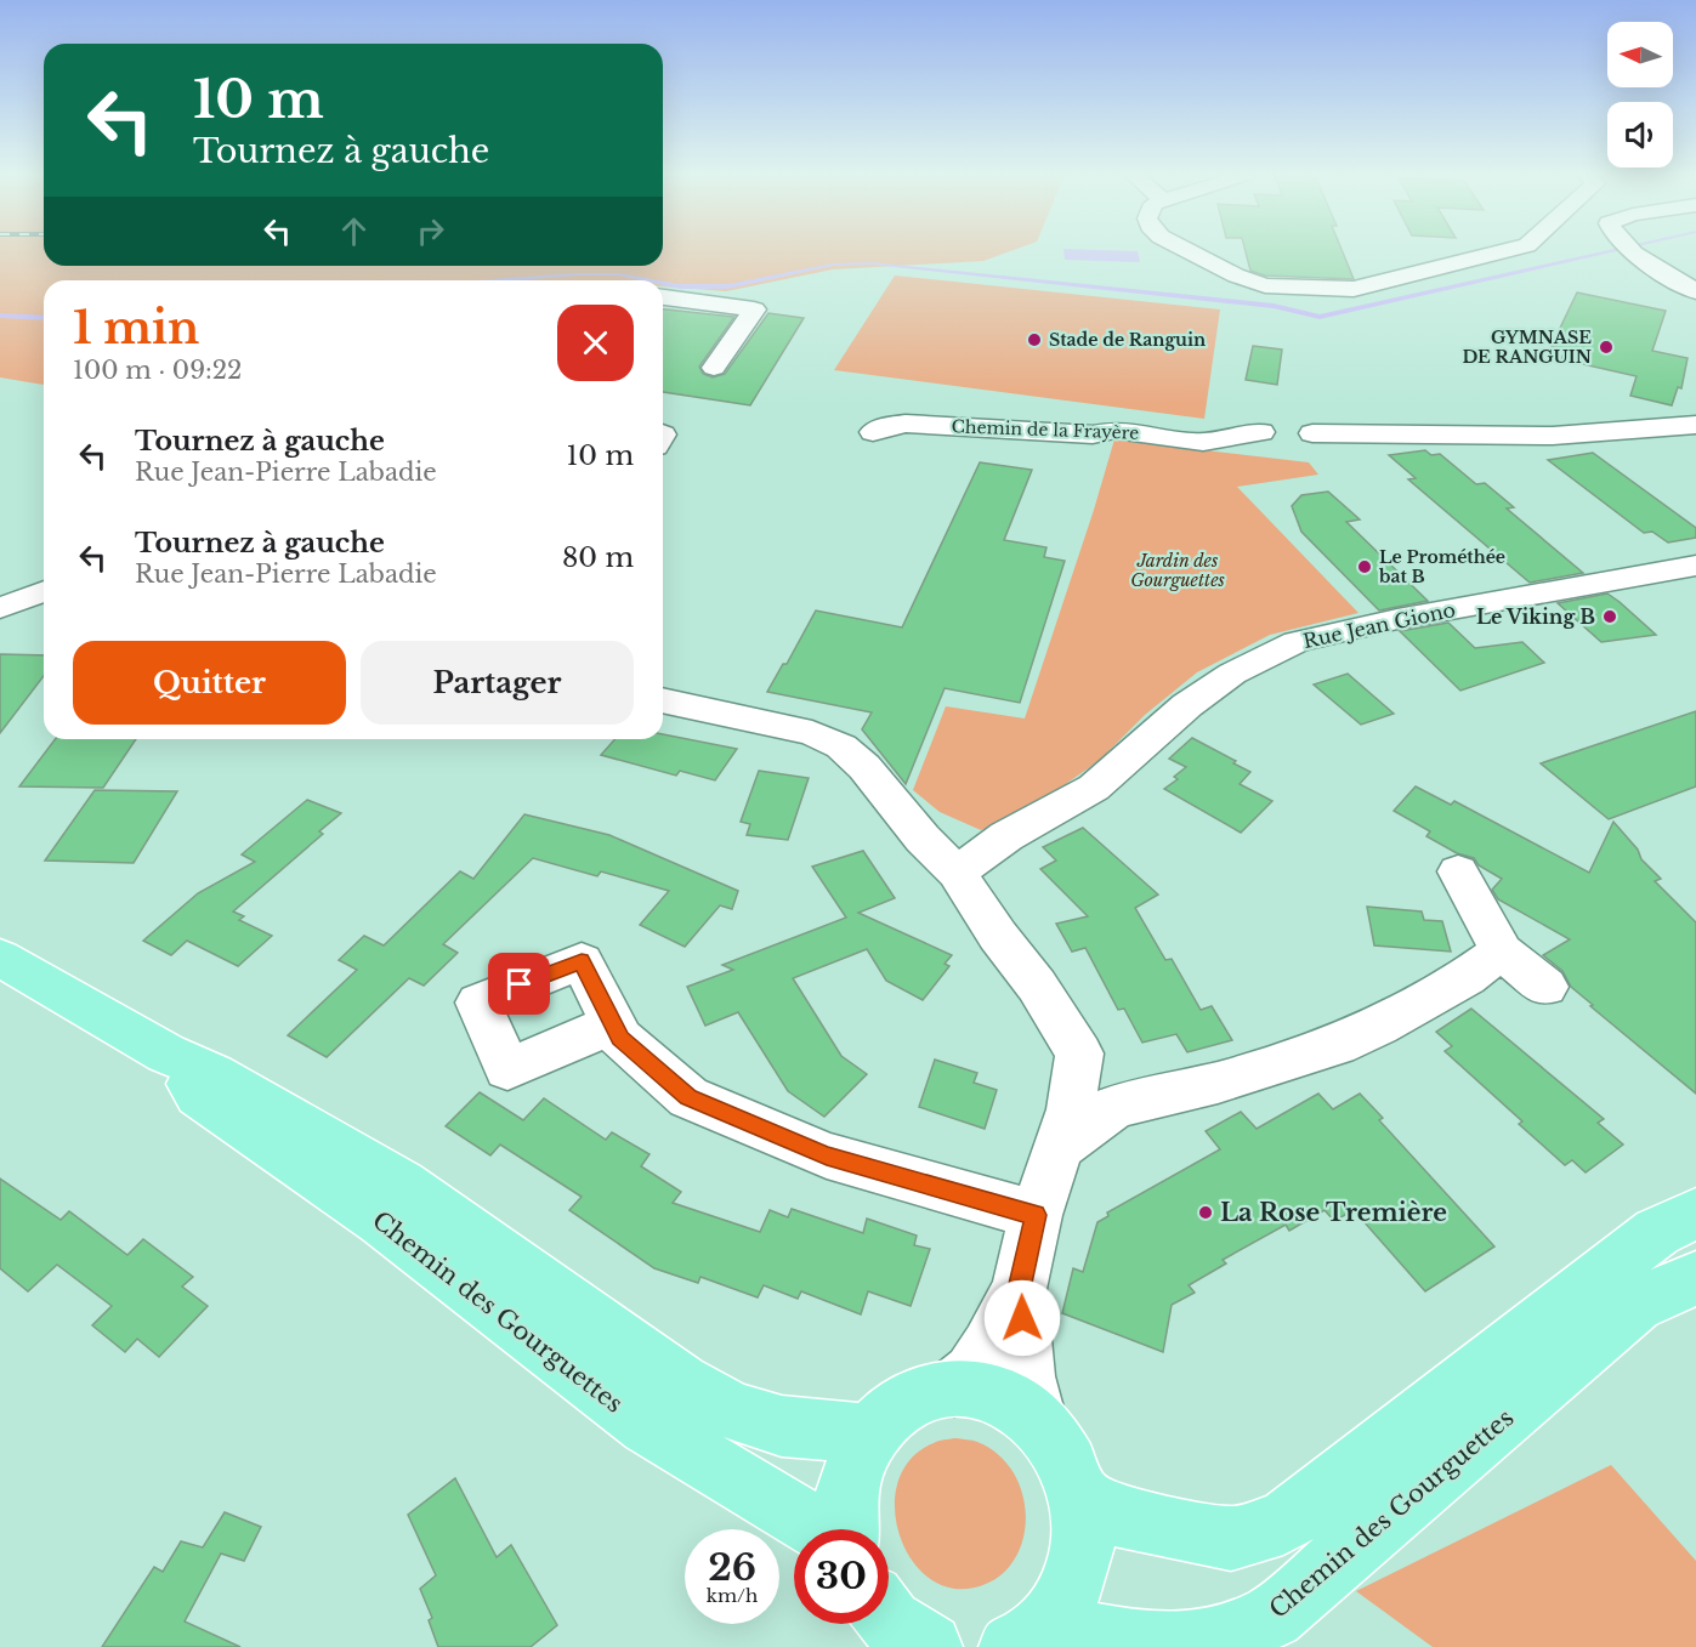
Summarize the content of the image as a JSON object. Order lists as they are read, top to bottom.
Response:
{
  "streets": {
    "main road": ["Chemin des Gourguettes"],
    "street": ["Chemin de la Frayère", "Rue Jean Giono"]
  },
  "parks": ["Jardin des Gourguettes"],
  "places": [
    "Stade de Ranguin",
    "GYMNASE DE RANGUIN",
    "Le Prométhée bat B",
    "Le Viking B",
    "La Rose Tremière"
  ],
  "north": "left",
  "page": {
    "turn": ["10 m", "Tournez à gauche"],
    "heading": ["1 min", "100 m · 09:22"],
    "list": [
      {
        "name": "Tournez à gauche",
        "note": "Rue Jean-Pierre Labadie",
        "value": "10 m"
      },
      {
        "name": "Tournez à gauche",
        "note": "Rue Jean-Pierre Labadie",
        "value": "80 m"
      }
    ],
    "buttons": ["Quitter", "Partager"],
    "speed": "26 km/h",
    "limit": "30"
  }
}
